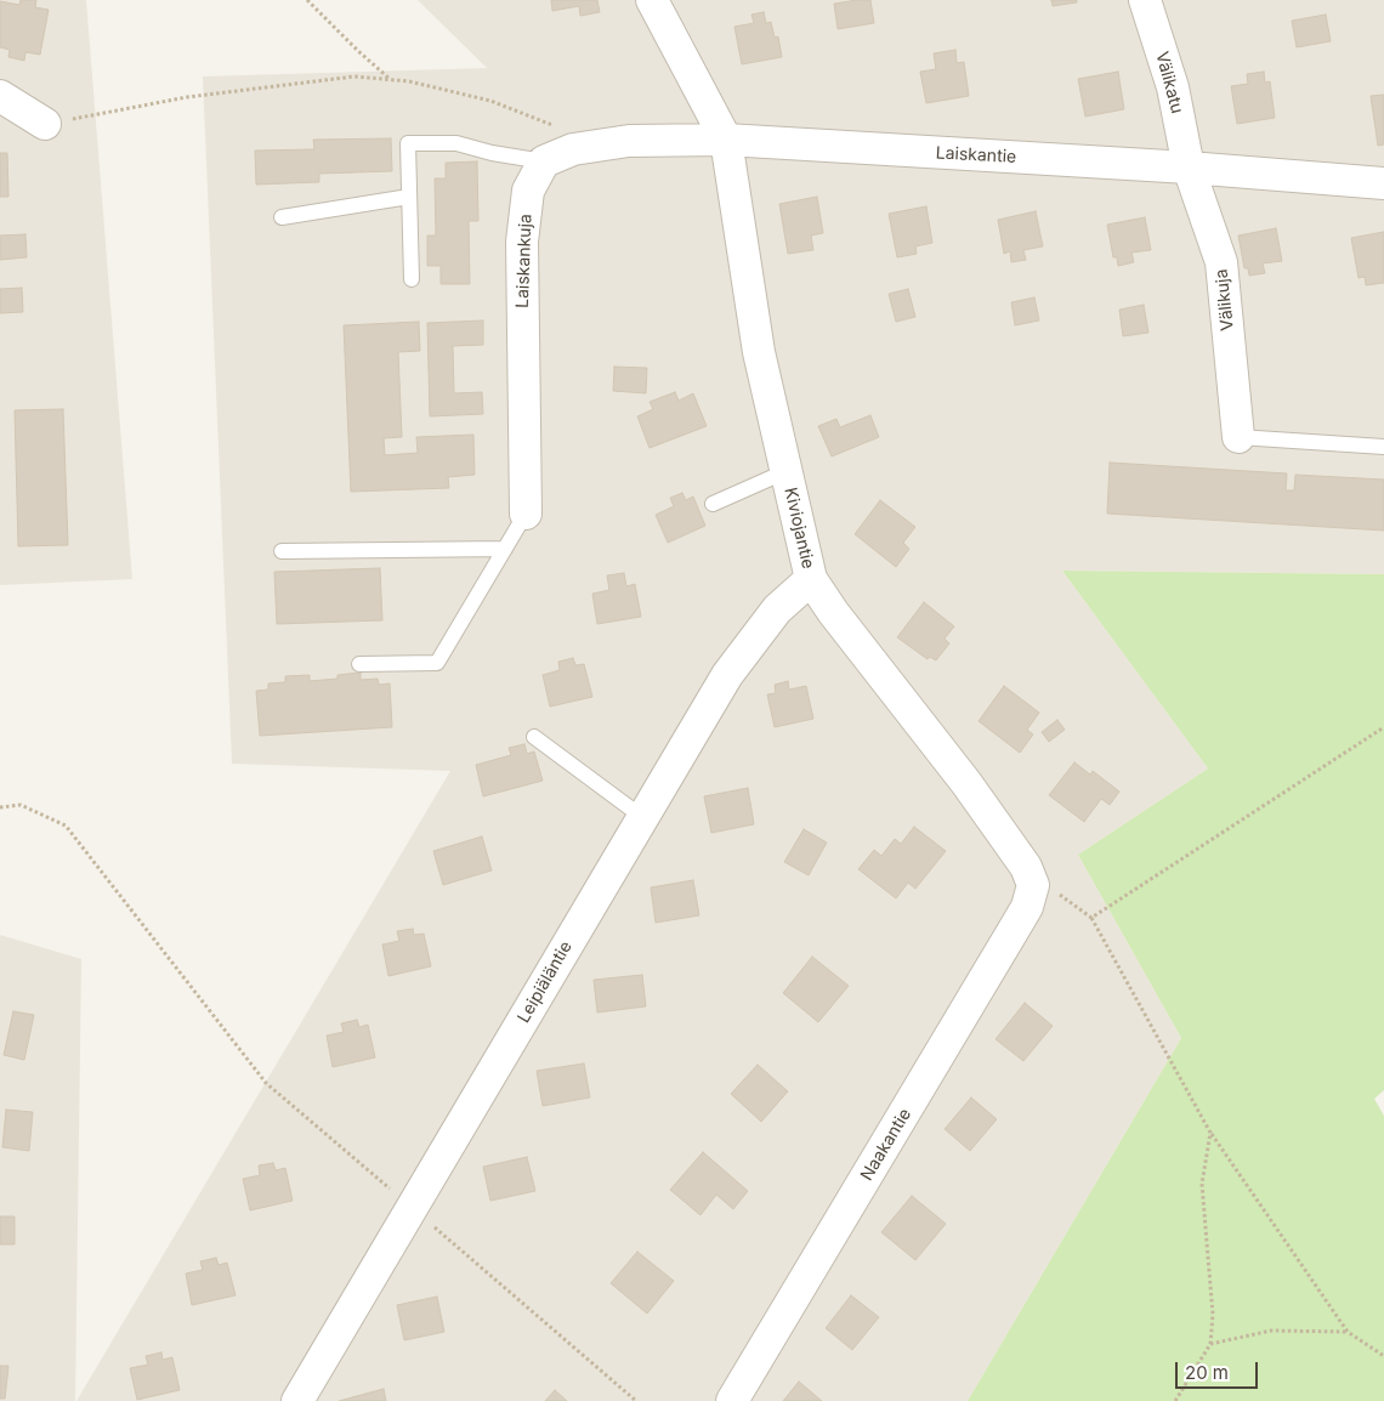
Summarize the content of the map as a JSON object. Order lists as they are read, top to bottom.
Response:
{
  "streets": {
    "street": [
      "Välikatu",
      "Laiskantie",
      "Laiskankuja",
      "Välikuja",
      "Kiviojantie",
      "Leipiäläntie",
      "Naakantie"
    ]
  },
  "crossings": [
    ["Välikatu", "Laiskantie"],
    ["Välikatu", "Välikuja"],
    ["Laiskantie", "Välikuja"],
    ["Laiskantie", "Kiviojantie"],
    ["Kiviojantie", "Leipiäläntie"],
    ["Kiviojantie", "Naakantie"]
  ],
  "scale_bar": "20 m"
}
